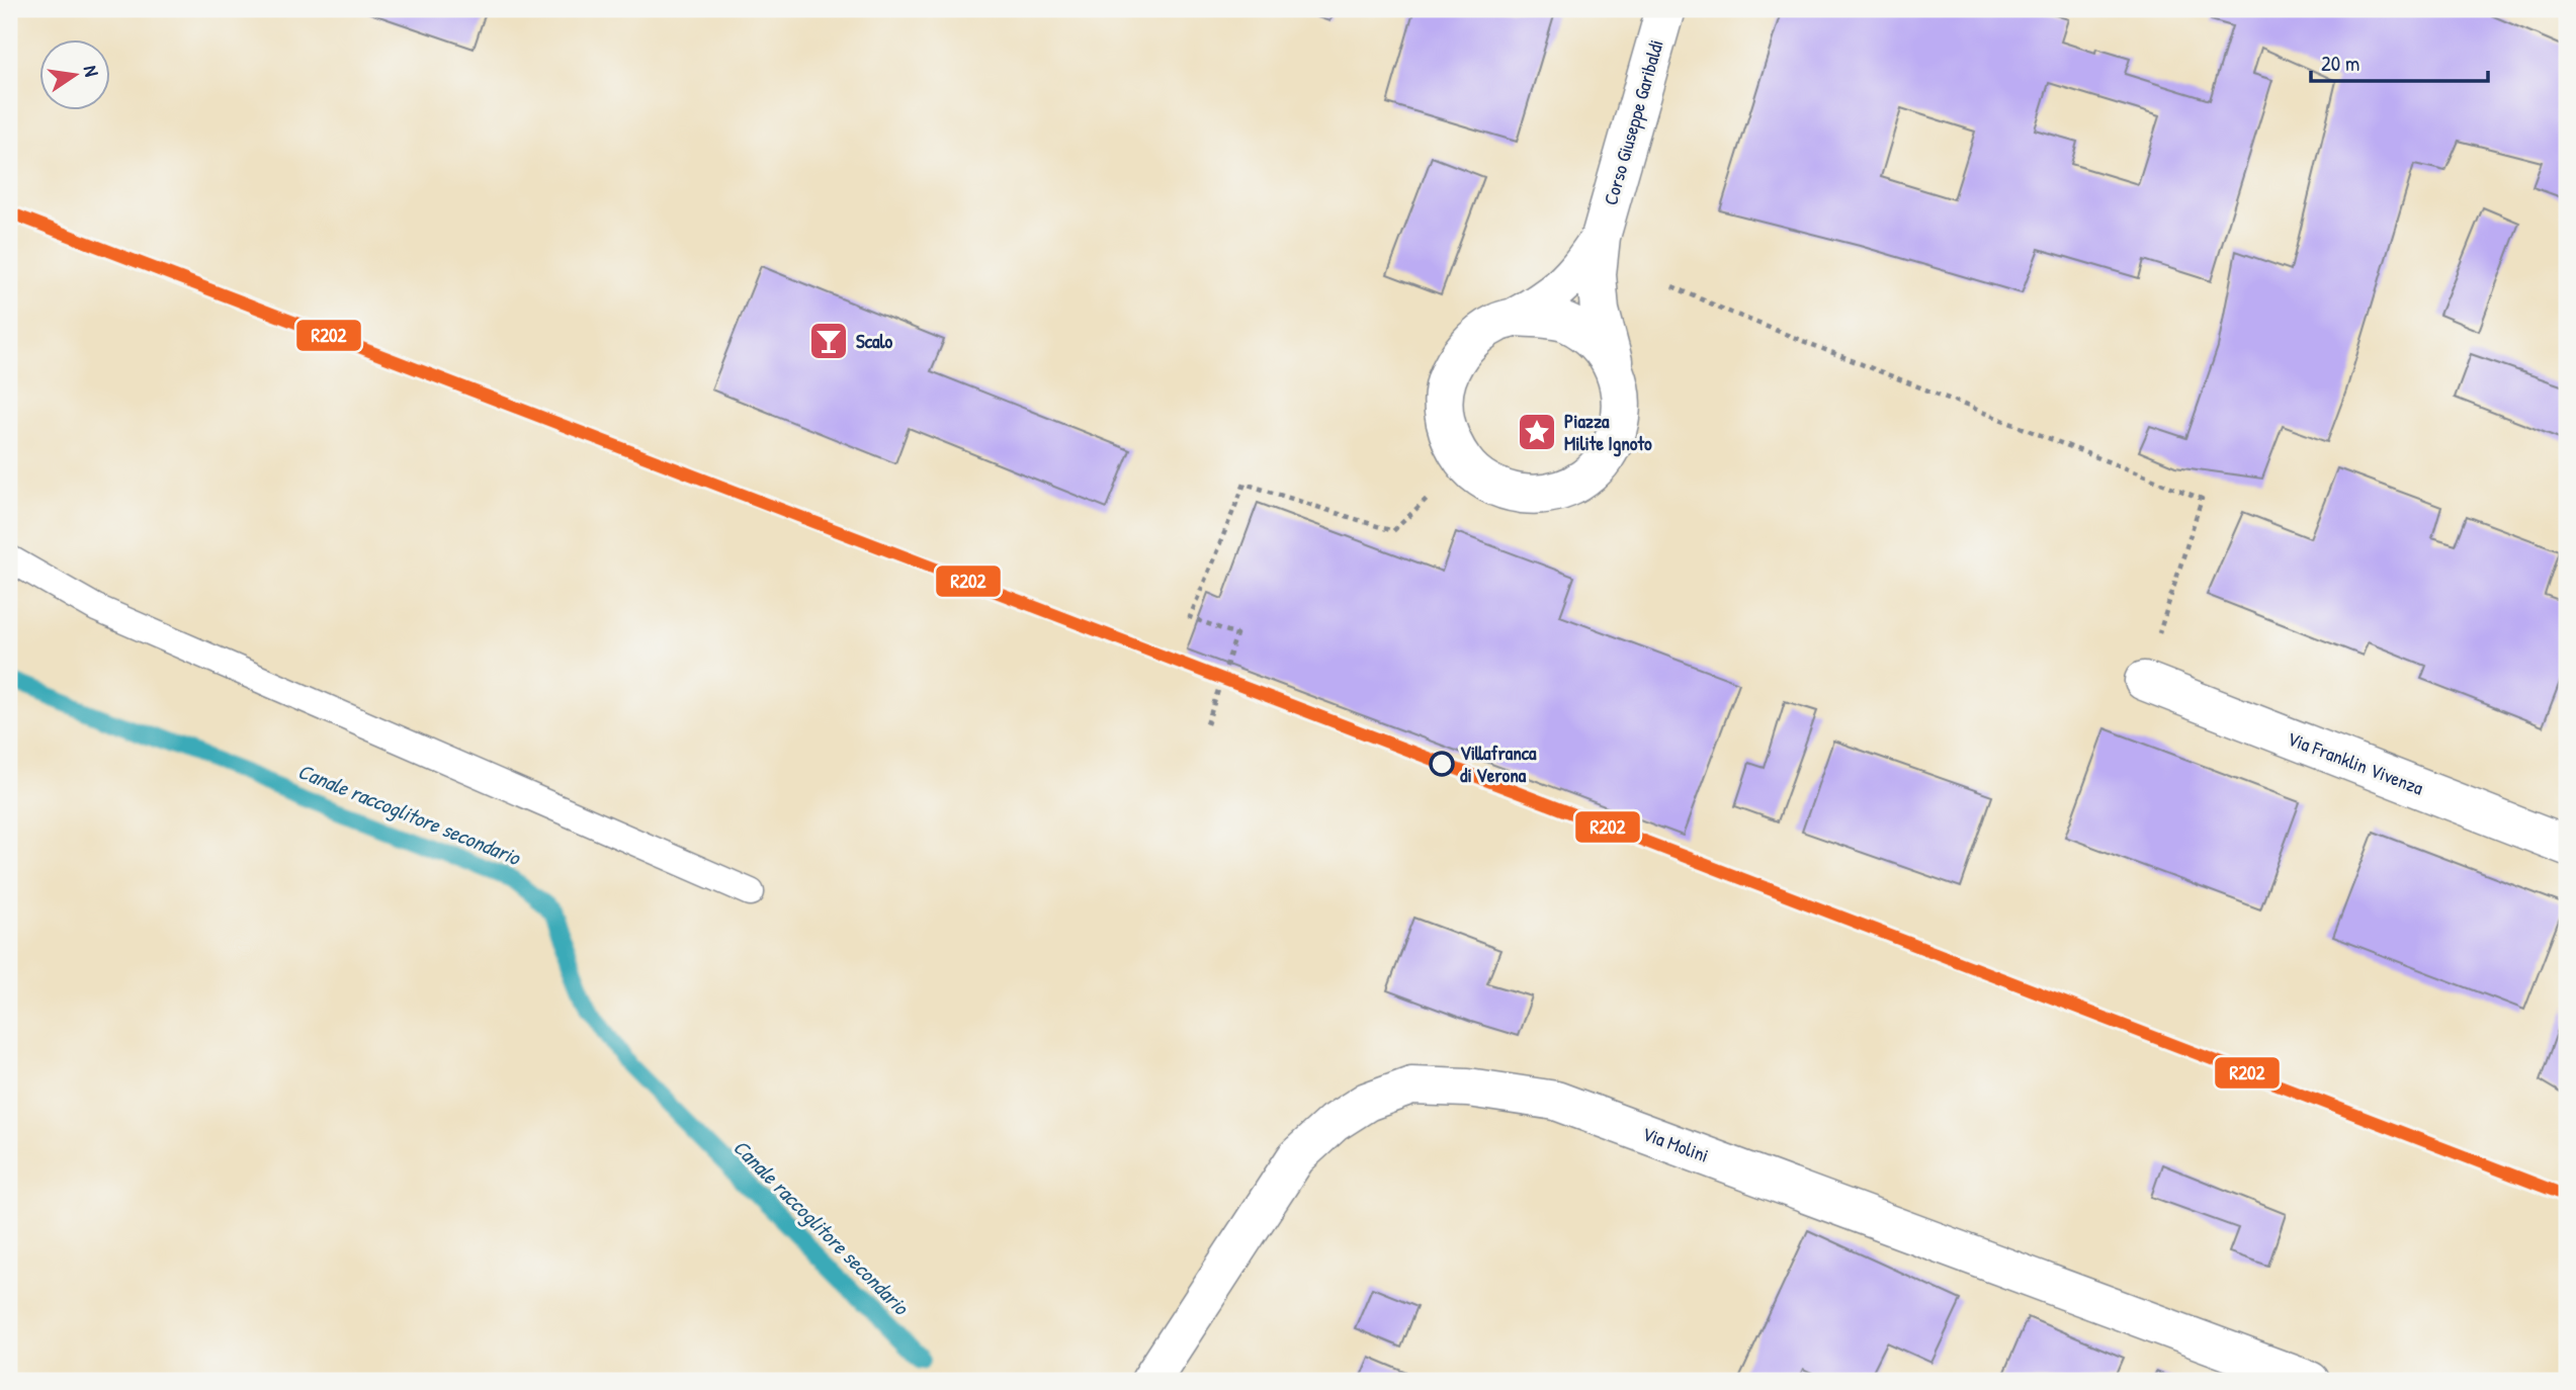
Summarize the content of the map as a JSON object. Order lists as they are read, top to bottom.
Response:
{
  "streets": {
    "street": ["Corso Giuseppe Garibaldi", "Via Franklin Vivenza", "Via Molini"]
  },
  "water": ["Canale raccoglitore secondario"],
  "places": {
    "bar": ["Scalo"],
    "place": ["Piazza Milite Ignoto"],
    "other": ["Villafranca di Verona"]
  },
  "lines": ["transit line R202"],
  "scale_bar": "20 m",
  "north": "right"
}
